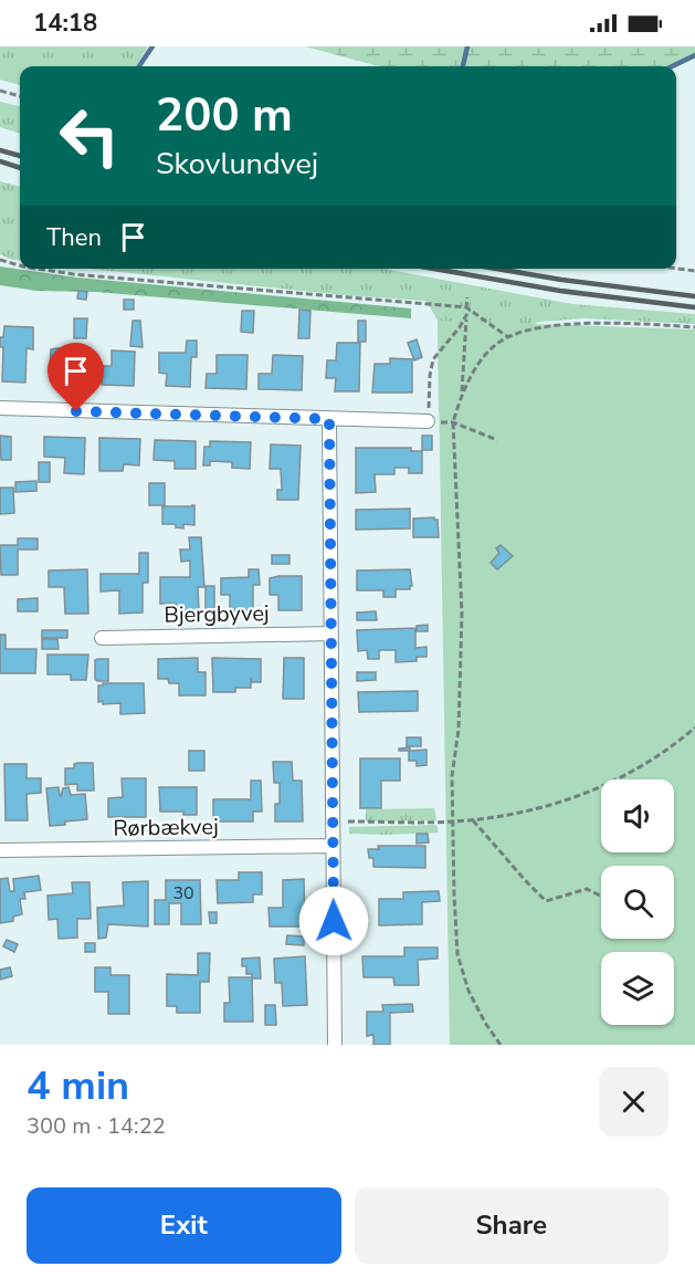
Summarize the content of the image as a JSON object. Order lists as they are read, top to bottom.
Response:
{
  "streets": {
    "street": ["Bjergbyvej", "Rørbækvej"]
  },
  "house_numbers": ["30"],
  "page": {
    "status": "14:18",
    "turn": ["200 m", "Skovlundvej"],
    "then": "Then",
    "heading": ["4 min", "300 m · 14:22"],
    "buttons": ["Exit", "Share"]
  }
}
